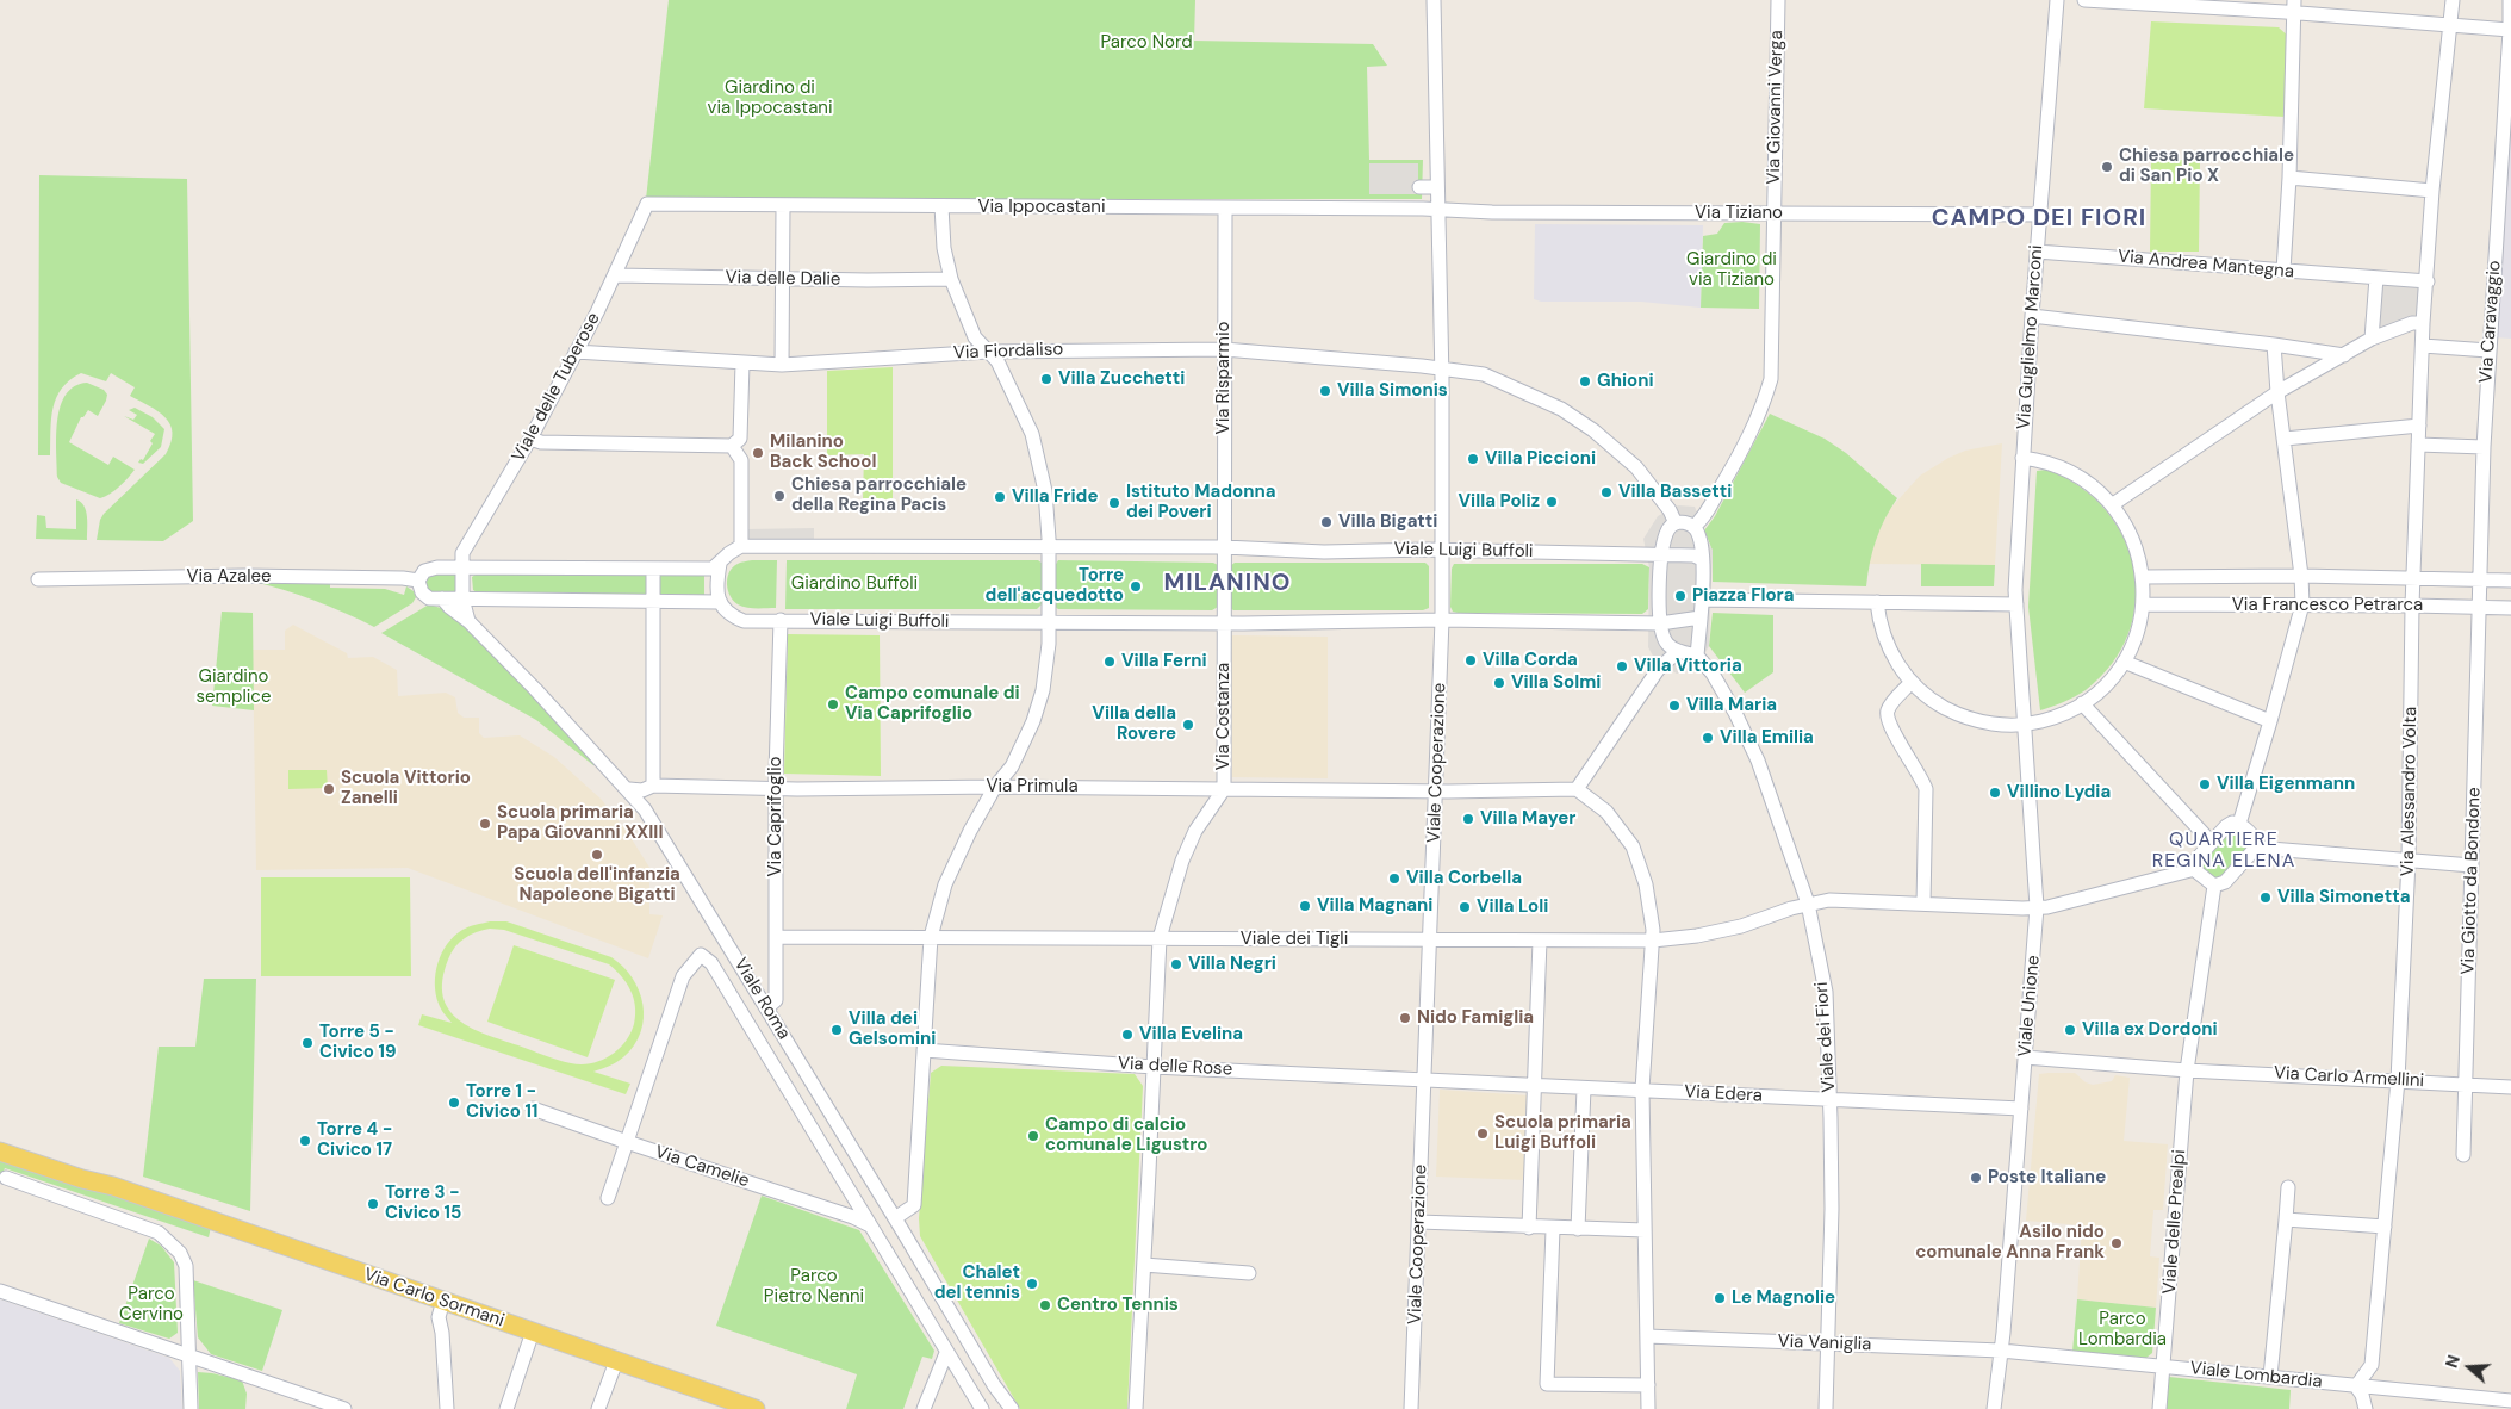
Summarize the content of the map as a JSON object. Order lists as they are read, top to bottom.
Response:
{
  "streets": {
    "main road": ["Via Carlo Sormani"],
    "street": [
      "Via Giovanni Verga",
      "Via Ippocastani",
      "Via Tiziano",
      "Via Andrea Mantegna",
      "Via delle Dalie",
      "Via Caravaggio",
      "Via Guglielmo Marconi",
      "Via Fiordaliso",
      "Via Risparmio",
      "Viale delle Tuberose",
      "Viale Luigi Buffoli",
      "Via Azalee",
      "Via Francesco Petrarca",
      "Via Costanza",
      "Viale Cooperazione",
      "Via Primula",
      "Via Alessandro Volta",
      "Via Caprifoglio",
      "Via Giotto da Bondone",
      "Viale dei Tigli",
      "Viale Roma",
      "Viale Unione",
      "Viale dei Fiori",
      "Via delle Rose",
      "Via Carlo Armellini",
      "Via Edera",
      "Via Camelie",
      "Viale delle Prealpi",
      "Via Vaniglia",
      "Viale Lombardia"
    ]
  },
  "crossings": [
    ["Via Giovanni Verga", "Via Tiziano"],
    ["Via Ippocastani", "Via Tiziano"],
    ["Via Ippocastani", "Via Risparmio"],
    ["Via Ippocastani", "Viale delle Tuberose"],
    ["Via Ippocastani", "Viale Cooperazione"],
    ["Via Tiziano", "Via Guglielmo Marconi"],
    ["Via Tiziano", "Viale Cooperazione"],
    ["Via Andrea Mantegna", "Via Guglielmo Marconi"],
    ["Via Andrea Mantegna", "Via Alessandro Volta"],
    ["Via delle Dalie", "Viale delle Tuberose"],
    ["Via Caravaggio", "Via Francesco Petrarca"],
    ["Via Caravaggio", "Via Giotto da Bondone"],
    ["Via Guglielmo Marconi", "Viale Unione"],
    ["Via Fiordaliso", "Via Risparmio"],
    ["Via Fiordaliso", "Viale delle Tuberose"],
    ["Via Fiordaliso", "Viale Cooperazione"],
    ["Via Risparmio", "Viale Luigi Buffoli"],
    ["Viale delle Tuberose", "Viale Roma"],
    ["Viale Luigi Buffoli", "Via Costanza"],
    ["Viale Luigi Buffoli", "Viale Cooperazione"],
    ["Viale Luigi Buffoli", "Via Caprifoglio"],
    ["Via Francesco Petrarca", "Via Alessandro Volta"],
    ["Via Francesco Petrarca", "Via Giotto da Bondone"],
    ["Via Costanza", "Via Primula"],
    ["Via Costanza", "Viale dei Tigli"],
    ["Via Costanza", "Via delle Rose"],
    ["Viale Cooperazione", "Via Primula"],
    ["Viale Cooperazione", "Viale dei Tigli"],
    ["Viale Cooperazione", "Via delle Rose"],
    ["Viale Cooperazione", "Via Edera"],
    ["Via Primula", "Via Caprifoglio"],
    ["Via Primula", "Viale Roma"],
    ["Via Alessandro Volta", "Via Carlo Armellini"],
    ["Via Alessandro Volta", "Viale Lombardia"],
    ["Via Caprifoglio", "Viale dei Tigli"],
    ["Via Caprifoglio", "Viale Roma"],
    ["Via Giotto da Bondone", "Via Carlo Armellini"],
    ["Viale dei Tigli", "Viale Unione"],
    ["Viale dei Tigli", "Viale dei Fiori"],
    ["Viale Roma", "Via Camelie"],
    ["Viale Unione", "Via Carlo Armellini"],
    ["Viale Unione", "Via Edera"],
    ["Viale Unione", "Via Vaniglia"],
    ["Viale Unione", "Viale Lombardia"],
    ["Viale dei Fiori", "Via Edera"],
    ["Viale dei Fiori", "Via Vaniglia"],
    ["Via delle Rose", "Via Edera"],
    ["Via Carlo Armellini", "Viale delle Prealpi"],
    ["Viale delle Prealpi", "Viale Lombardia"],
    ["Via Vaniglia", "Viale Lombardia"]
  ],
  "districts": ["CAMPO DEI FIORI", "MILANINO", "QUARTIERE REGINA ELENA"],
  "parks": [
    "Parco Nord",
    "Giardino di via Ippocastani",
    "Giardino di via Tiziano",
    "Giardino Buffoli",
    "Giardino semplice",
    "Parco Pietro Nenni",
    "Parco Cervino",
    "Parco Lombardia"
  ],
  "places": [
    "Chiesa parrocchiale di San Pio X",
    "Villa Zucchetti",
    "Ghioni",
    "Villa Simonis",
    "Milanino Back School",
    "Villa Piccioni",
    "Villa Bassetti",
    "Chiesa parrocchiale della Regina Pacis",
    "Villa Fride",
    "Villa Poliz",
    "Istituto Madonna dei Poveri",
    "Villa Bigatti",
    "Torre dell'acquedotto",
    "Piazza Flora",
    "Villa Corda",
    "Villa Ferni",
    "Villa Vittoria",
    "Villa Solmi",
    "Campo comunale di Via Caprifoglio",
    "Villa Maria",
    "Villa della Rovere",
    "Villa Emilia",
    "Villa Eigenmann",
    "Scuola Vittorio Zanelli",
    "Villino Lydia",
    "Villa Mayer",
    "Scuola primaria Papa Giovanni XXIII",
    "Scuola dell'infanzia Napoleone Bigatti",
    "Villa Corbella",
    "Villa Simonetta",
    "Villa Magnani",
    "Villa Loli",
    "Villa Negri",
    "Nido Famiglia",
    "Villa dei Gelsomini",
    "Villa ex Dordoni",
    "Villa Evelina",
    "Torre 5 - Civico 19",
    "Torre 1 - Civico 11",
    "Scuola primaria Luigi Buffoli",
    "Campo di calcio comunale Ligustro",
    "Torre 4 - Civico 17",
    "Poste Italiane",
    "Torre 3 - Civico 15",
    "Asilo nido comunale Anna Frank",
    "Chalet del tennis",
    "Le Magnolie",
    "Centro Tennis"
  ],
  "north": "left"
}
